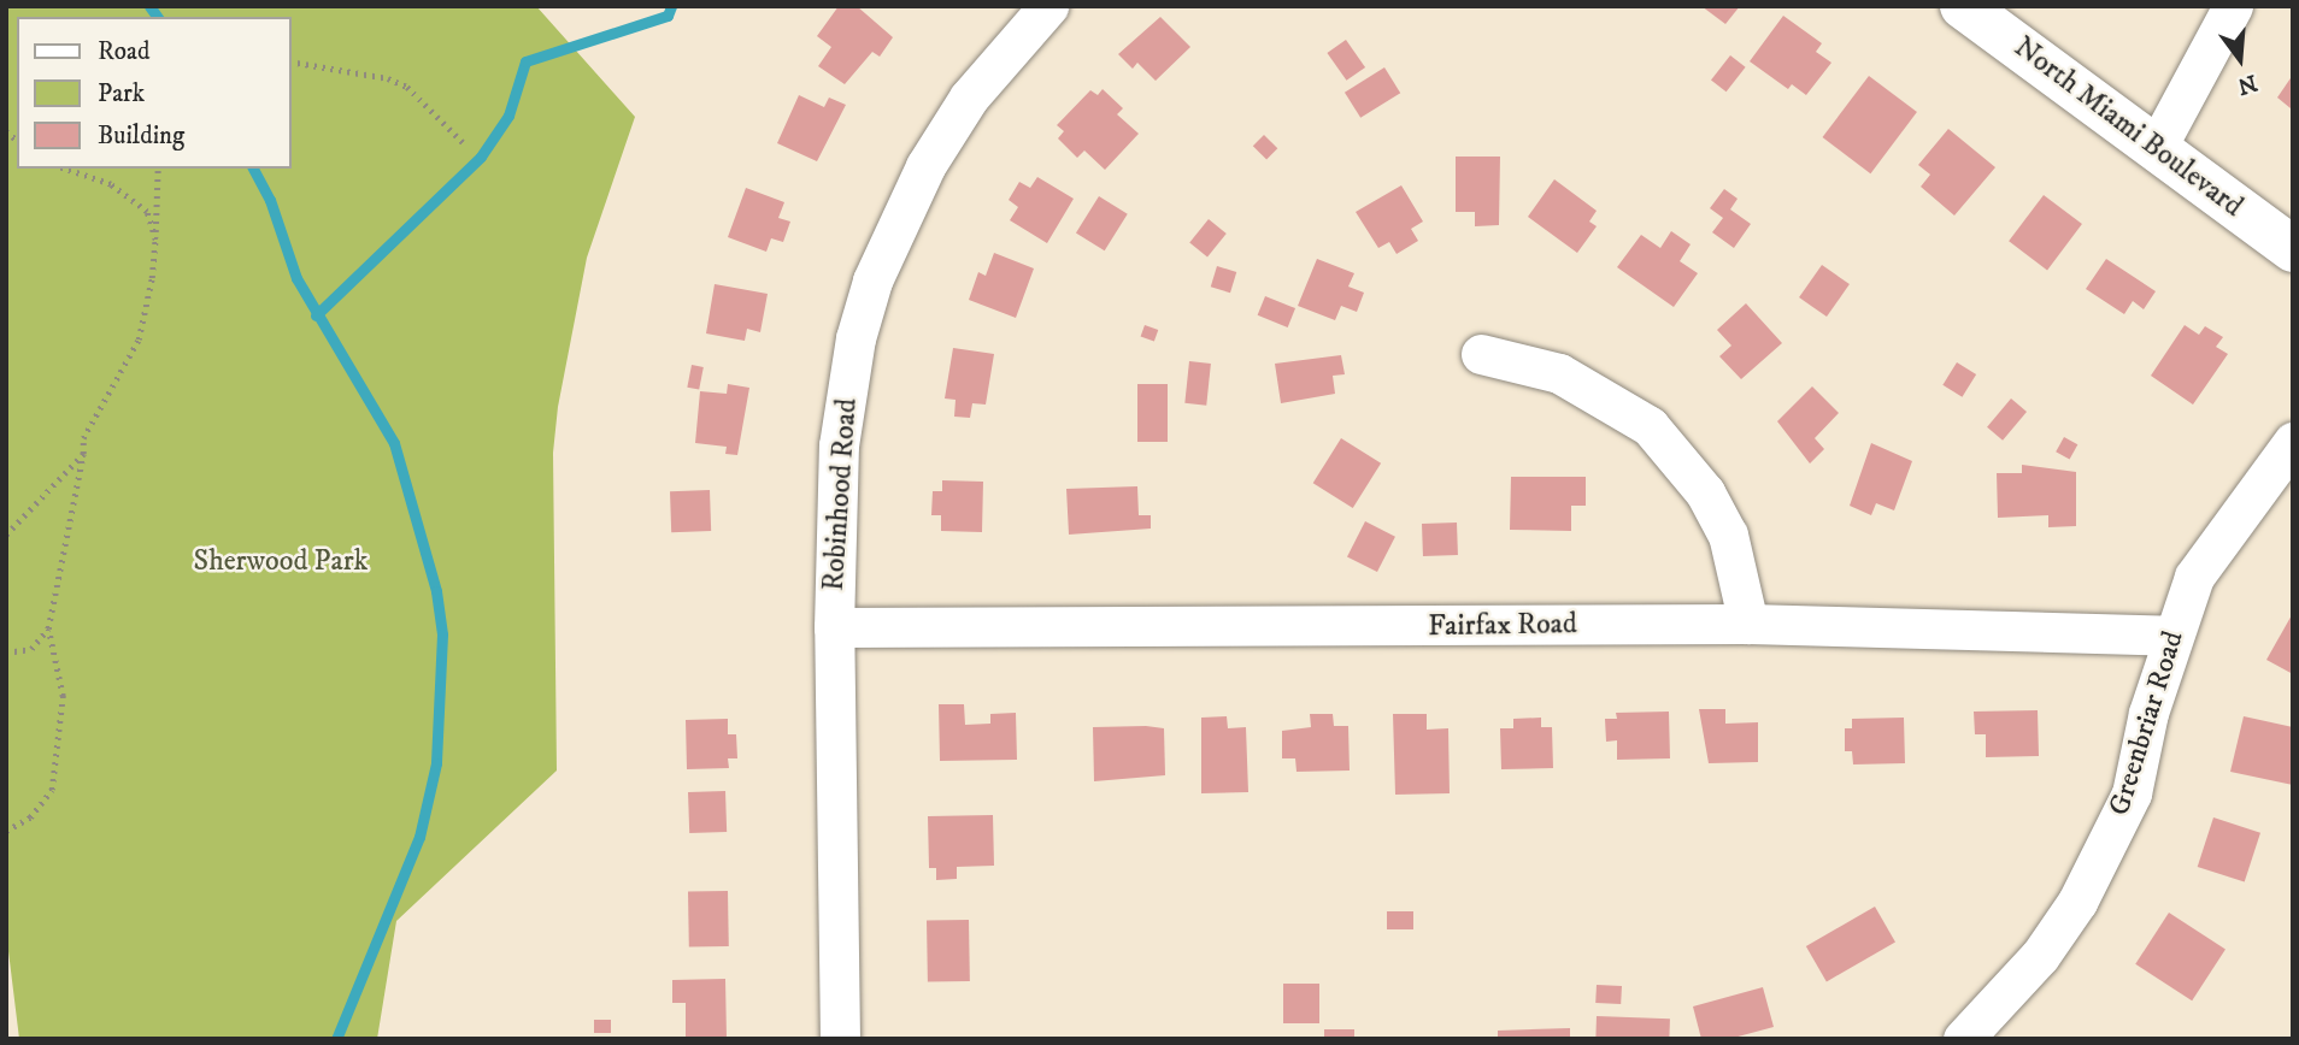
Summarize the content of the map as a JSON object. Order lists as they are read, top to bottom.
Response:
{
  "streets": {
    "main road": ["North Miami Boulevard"],
    "street": ["Robinhood Road", "Fairfax Road", "Greenbriar Road"]
  },
  "crossings": [
    ["Robinhood Road", "Fairfax Road"],
    ["Fairfax Road", "Greenbriar Road"]
  ],
  "parks": ["Sherwood Park"],
  "legend": ["Road", "Park", "Building"],
  "north": "bottom"
}
